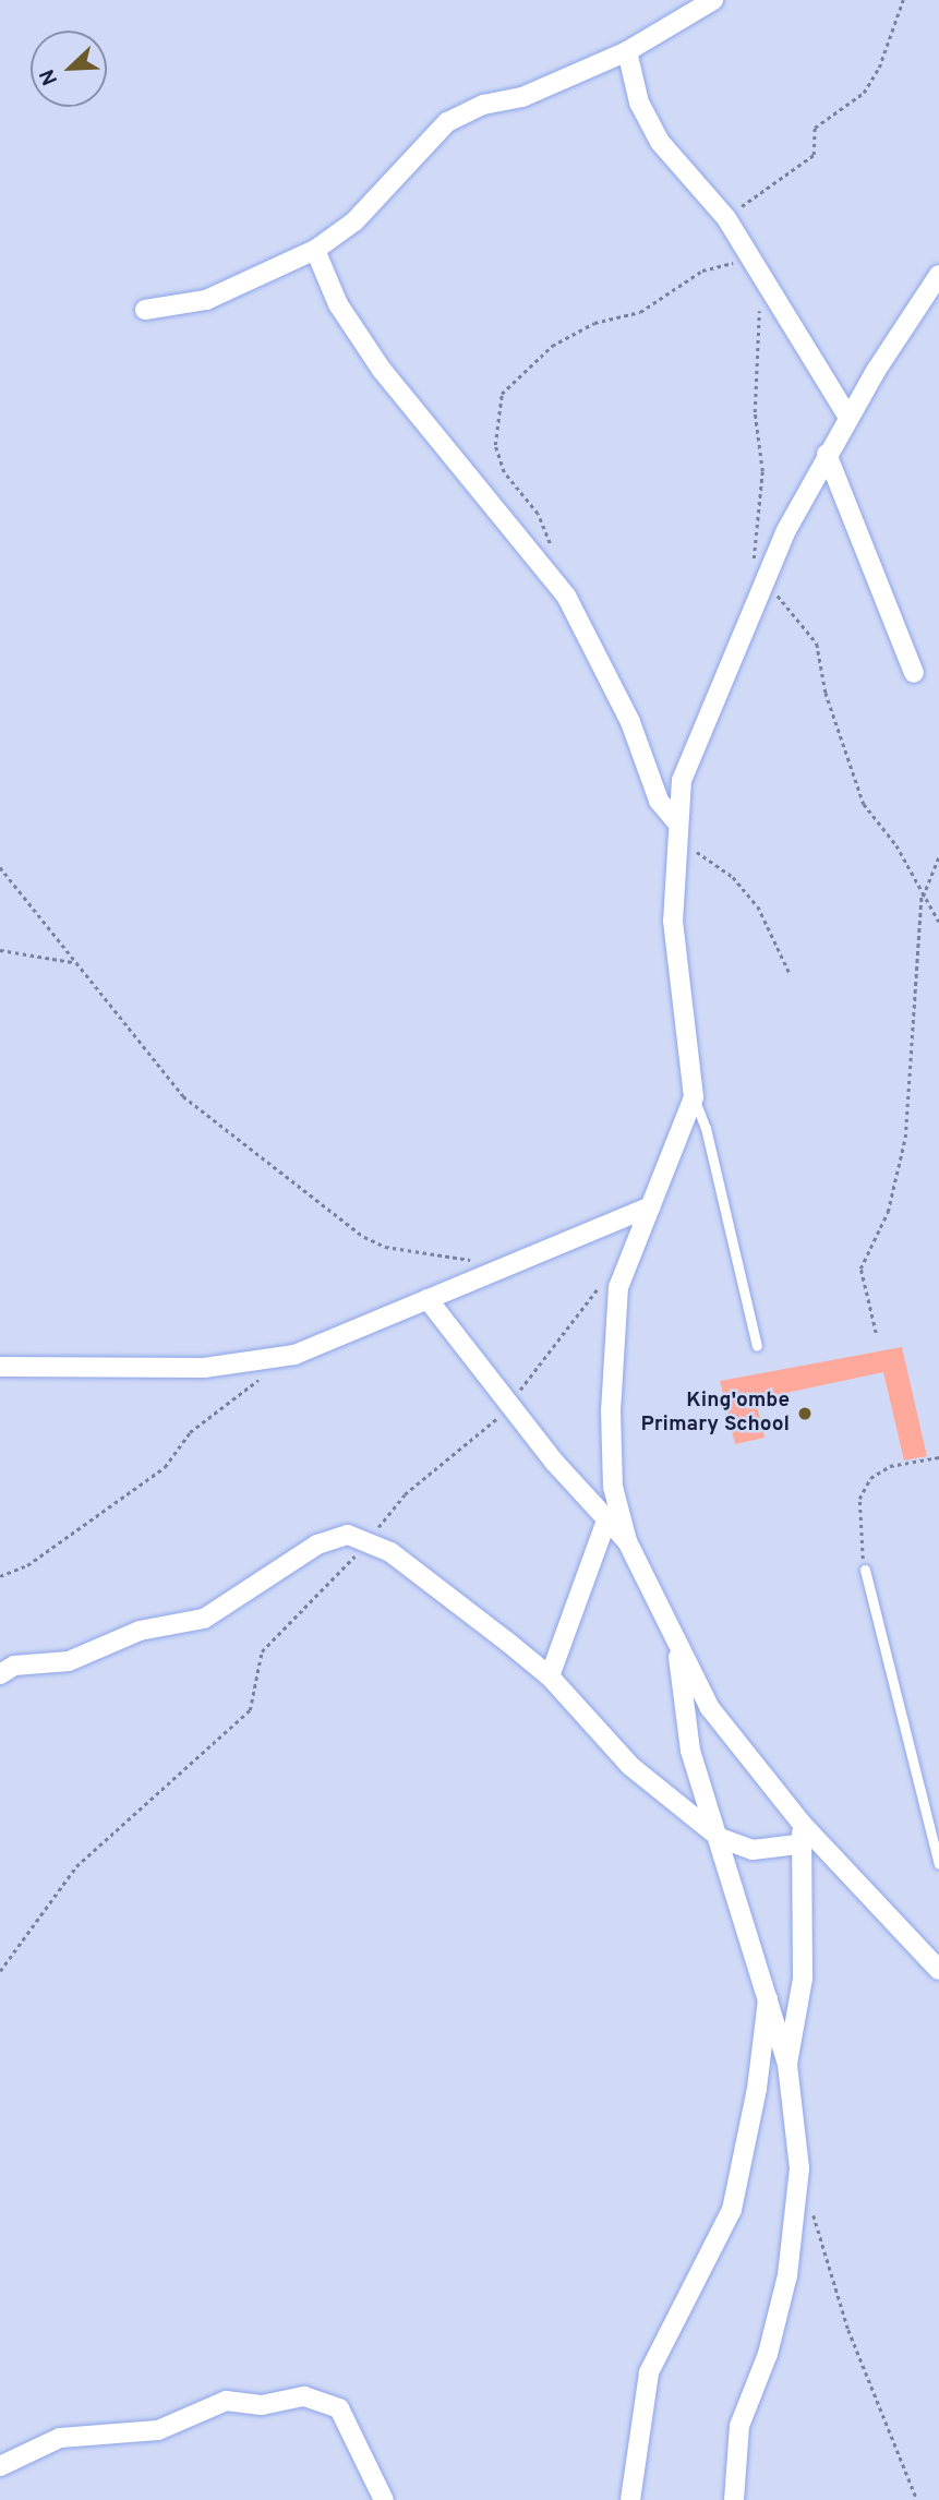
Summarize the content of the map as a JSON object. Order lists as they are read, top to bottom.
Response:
{
  "places": ["King'ombe Primary School"],
  "north": "bottom left"
}
